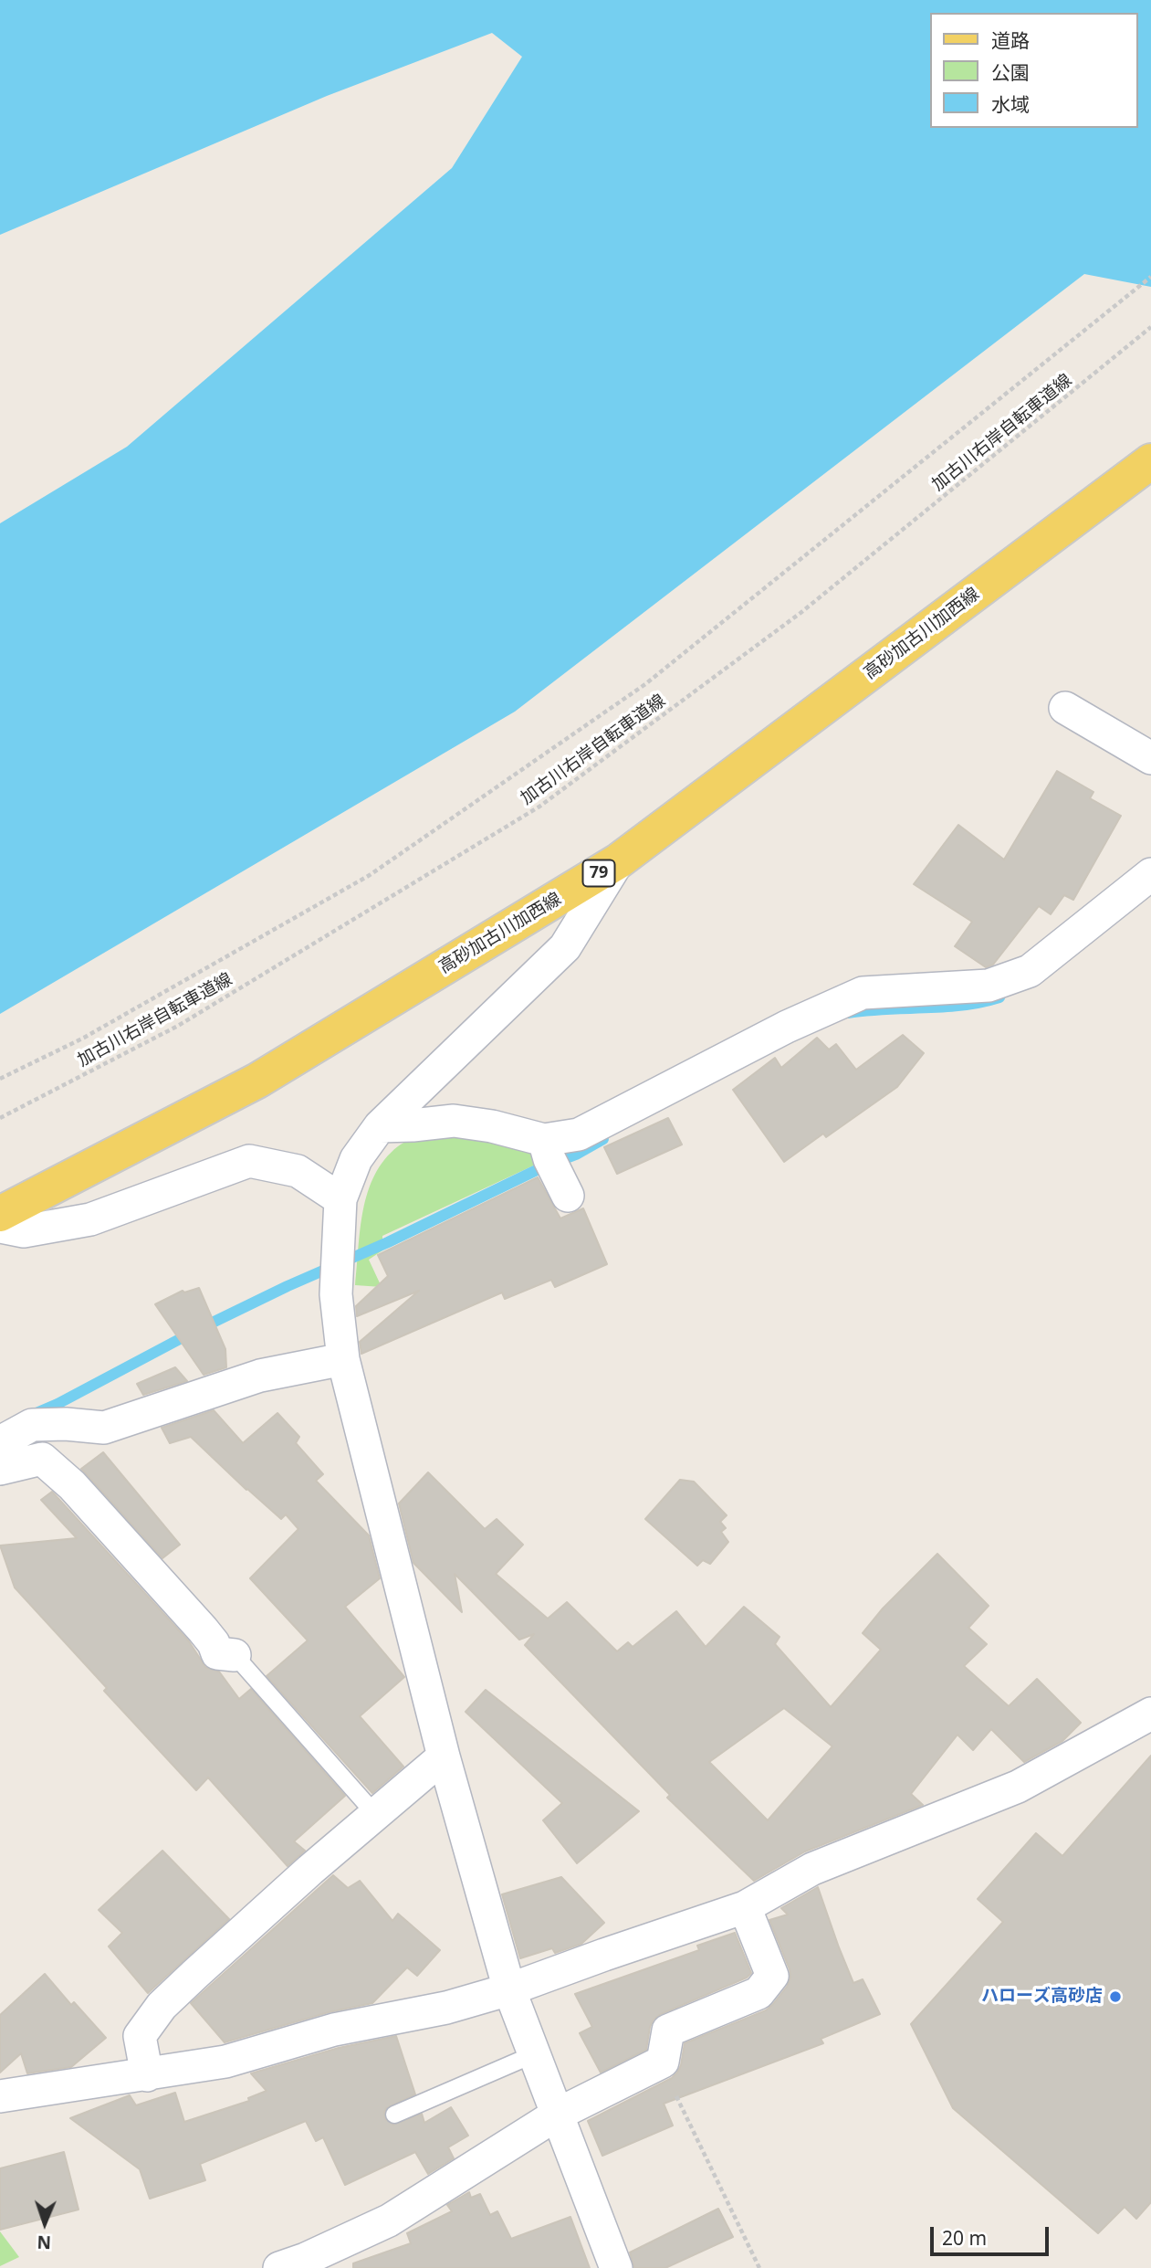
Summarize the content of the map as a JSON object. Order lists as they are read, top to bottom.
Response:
{
  "streets": {
    "main road": ["高砂加古川加西線", "79"],
    "path": ["加古川右岸自転車道線"]
  },
  "places": ["ハローズ高砂店"],
  "legend": ["道路", "公園", "水域"],
  "scale_bar": "20 m",
  "north": "bottom"
}
